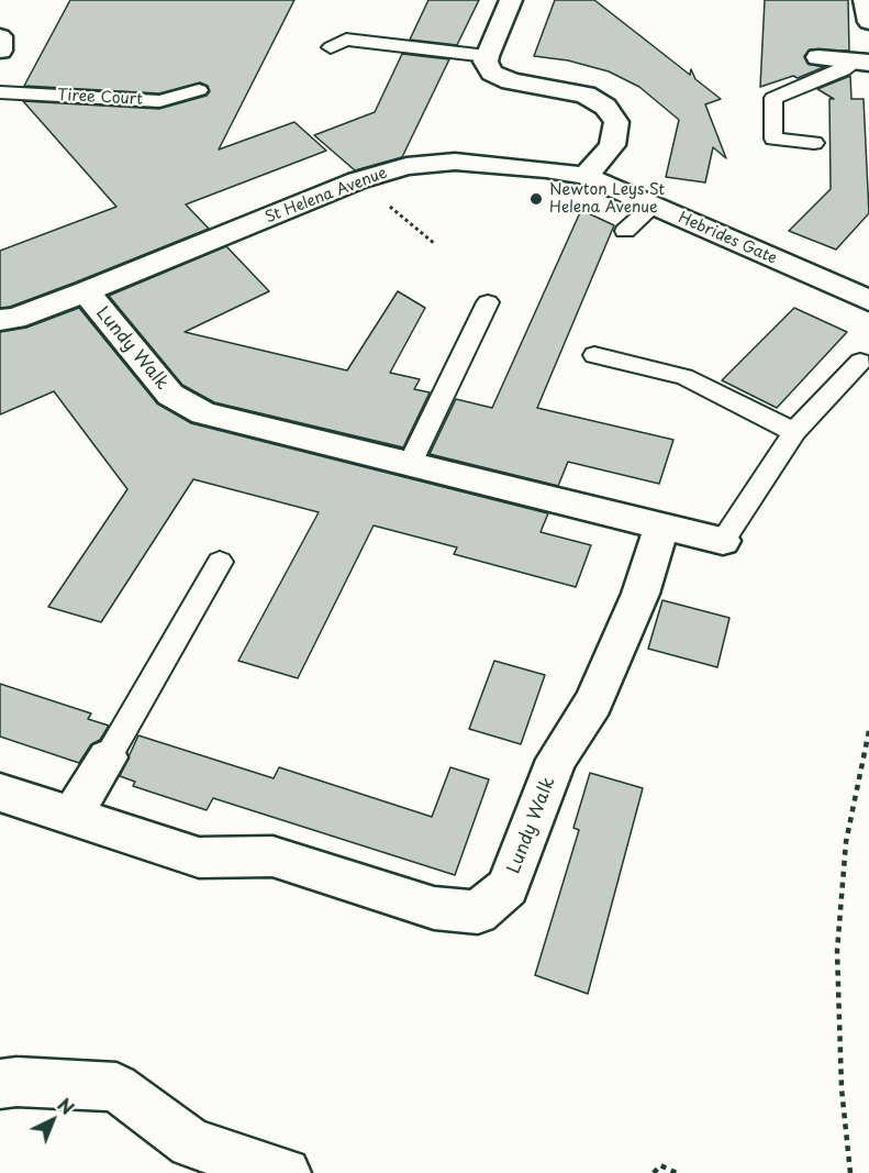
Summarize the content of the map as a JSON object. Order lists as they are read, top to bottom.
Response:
{
  "streets": {
    "street": ["St Helena Avenue", "Hebrides Gate", "Lundy Walk"],
    "lane": ["Tiree Court"]
  },
  "crossings": [
    ["St Helena Avenue", "Hebrides Gate"],
    ["St Helena Avenue", "Lundy Walk"]
  ],
  "places": ["Newton Leys St Helena Avenue"],
  "north": "top right"
}
